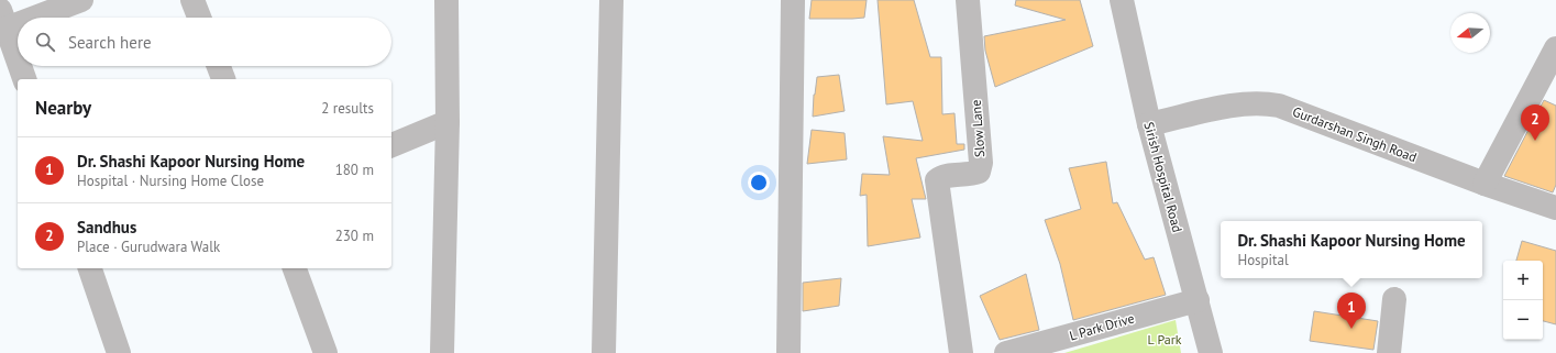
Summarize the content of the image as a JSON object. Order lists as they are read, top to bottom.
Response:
{
  "streets": {
    "street": [
      "Slow Lane",
      "Gurdarshan Singh Road",
      "Sirish Hospital Road",
      "L Park Drive"
    ]
  },
  "crossings": [
    ["Gurdarshan Singh Road", "Sirish Hospital Road"],
    ["Sirish Hospital Road", "L Park Drive"]
  ],
  "parks": ["L Park"],
  "north": "left",
  "page": {
    "search": "Search here",
    "heading": ["Nearby", "2 results"],
    "pins": ["2", "1"],
    "list": [
      {
        "mark": "1",
        "name": "Dr. Shashi Kapoor Nursing Home",
        "note": "Hospital · Nursing Home Close",
        "value": "180 m"
      },
      {
        "mark": "2",
        "name": "Sandhus",
        "note": "Place · Gurudwara Walk",
        "value": "230 m"
      }
    ],
    "popup": ["Dr. Shashi Kapoor Nursing Home", "Hospital"],
    "map_buttons": ["+", "−"]
  }
}
